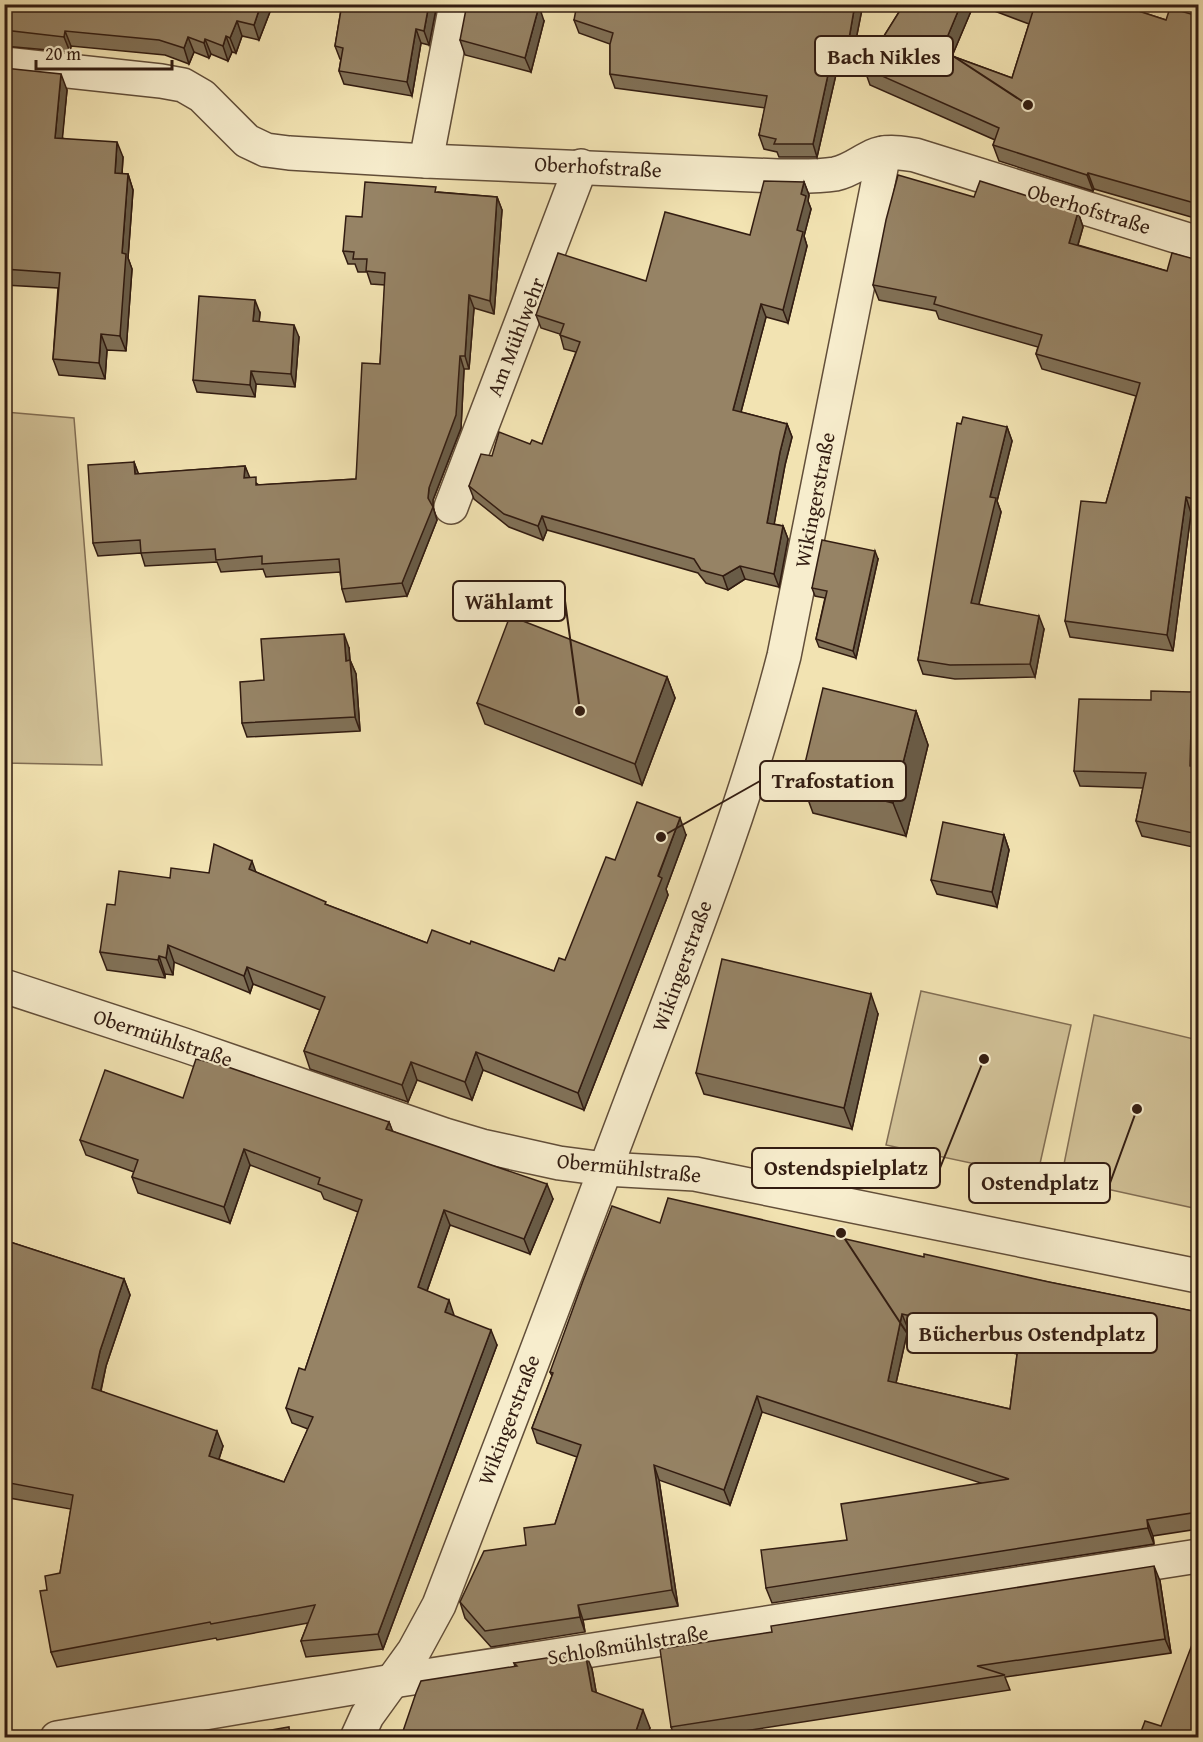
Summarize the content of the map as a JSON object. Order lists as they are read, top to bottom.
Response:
{
  "streets": {
    "street": [
      "Oberhofstraße",
      "Am Mühlwehr",
      "Wikingerstraße",
      "Obermühlstraße",
      "Schloßmühlstraße"
    ]
  },
  "crossings": [
    ["Oberhofstraße", "Am Mühlwehr"],
    ["Oberhofstraße", "Wikingerstraße"],
    ["Wikingerstraße", "Obermühlstraße"],
    ["Wikingerstraße", "Schloßmühlstraße"]
  ],
  "places": [
    "Bach Nikles",
    "Wählamt",
    "Trafostation",
    "Ostendspielplatz",
    "Ostendplatz",
    "Bücherbus Ostendplatz"
  ],
  "scale_bar": "20 m"
}
